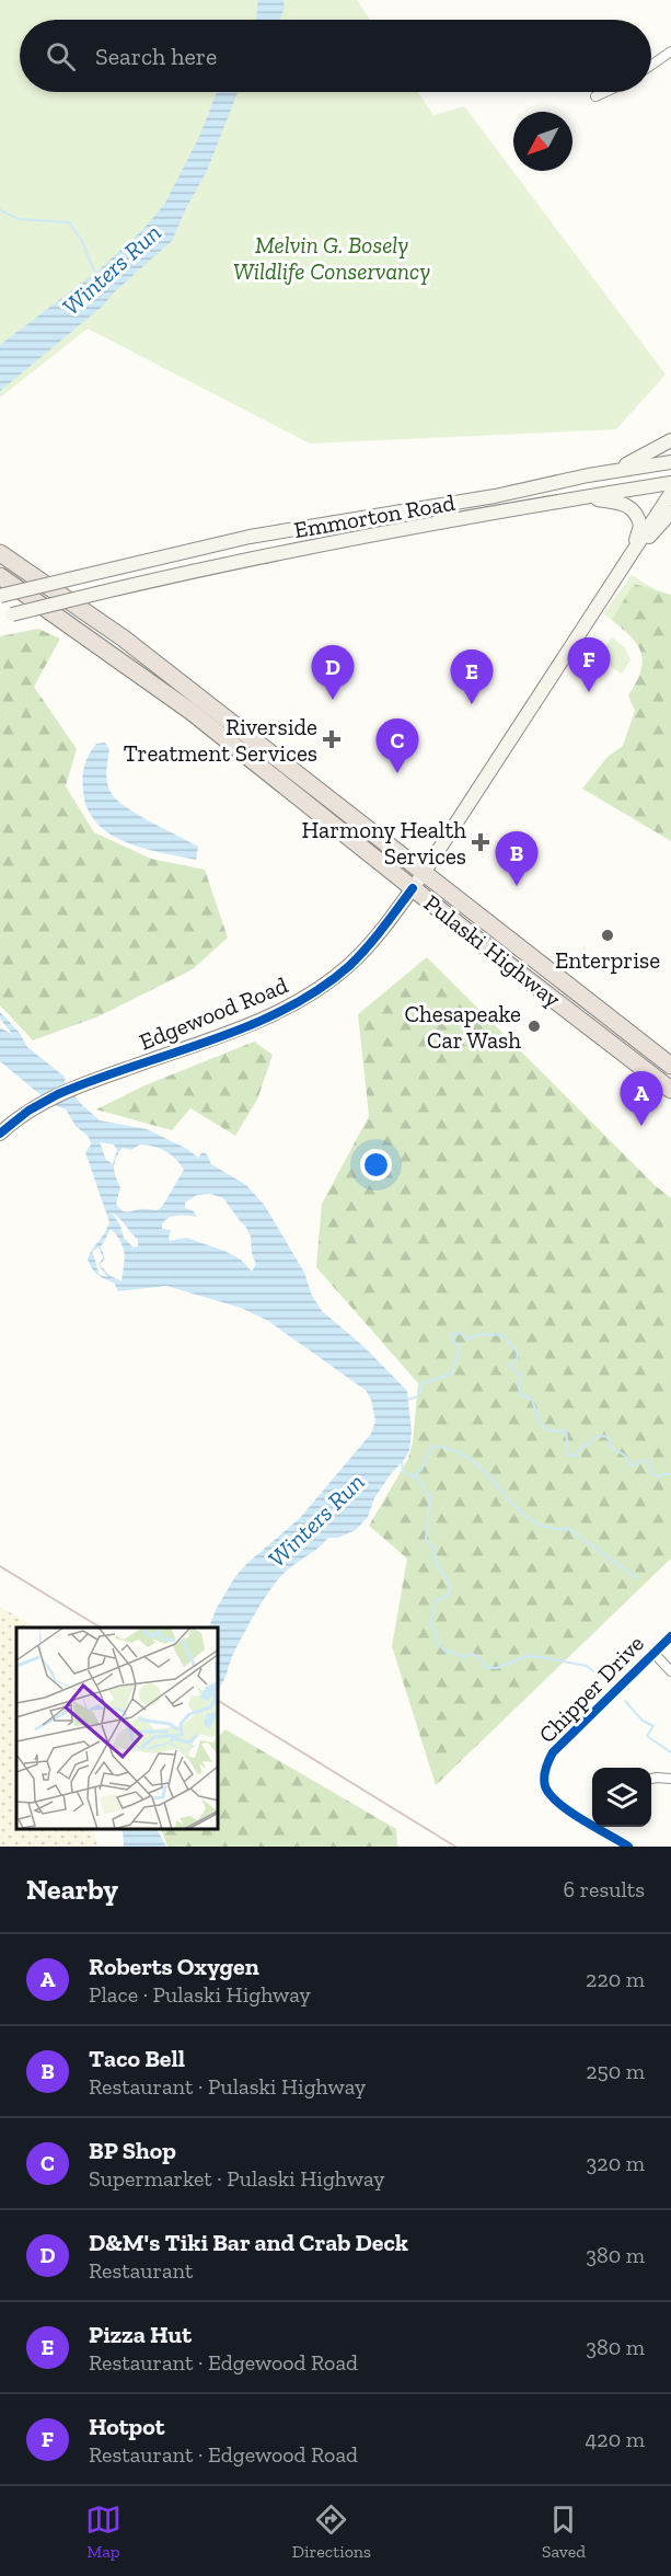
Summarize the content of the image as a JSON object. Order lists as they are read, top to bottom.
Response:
{
  "streets": {
    "highway": ["Pulaski Highway"],
    "main road": ["Emmorton Road", "Edgewood Road"],
    "street": ["Chipper Drive"]
  },
  "crossings": [
    ["Pulaski Highway", "Edgewood Road"]
  ],
  "water": ["Winters Run"],
  "parks": ["Melvin G. Bosely Wildlife Conservancy"],
  "places": {
    "health": ["Riverside Treatment Services", "Harmony Health Services"],
    "other": ["Enterprise", "Chesapeake Car Wash"]
  },
  "north": "bottom left",
  "page": {
    "search": "Search here",
    "pins": [
      "F",
      "D",
      "E",
      "C",
      "B",
      "A"
    ],
    "heading": ["Nearby", "6 results"],
    "list": [
      {
        "mark": "A",
        "name": "Roberts Oxygen",
        "note": "Place · Pulaski Highway",
        "value": "220 m"
      },
      {
        "mark": "B",
        "name": "Taco Bell",
        "note": "Restaurant · Pulaski Highway",
        "value": "250 m"
      },
      {
        "mark": "C",
        "name": "BP Shop",
        "note": "Supermarket · Pulaski Highway",
        "value": "320 m"
      },
      {
        "mark": "D",
        "name": "D&M's Tiki Bar and Crab Deck",
        "note": "Restaurant",
        "value": "380 m"
      },
      {
        "mark": "E",
        "name": "Pizza Hut",
        "note": "Restaurant · Edgewood Road",
        "value": "380 m"
      },
      {
        "mark": "F",
        "name": "Hotpot",
        "note": "Restaurant · Edgewood Road",
        "value": "420 m"
      }
    ],
    "nav": ["Map", "Directions", "Saved"]
  }
}
